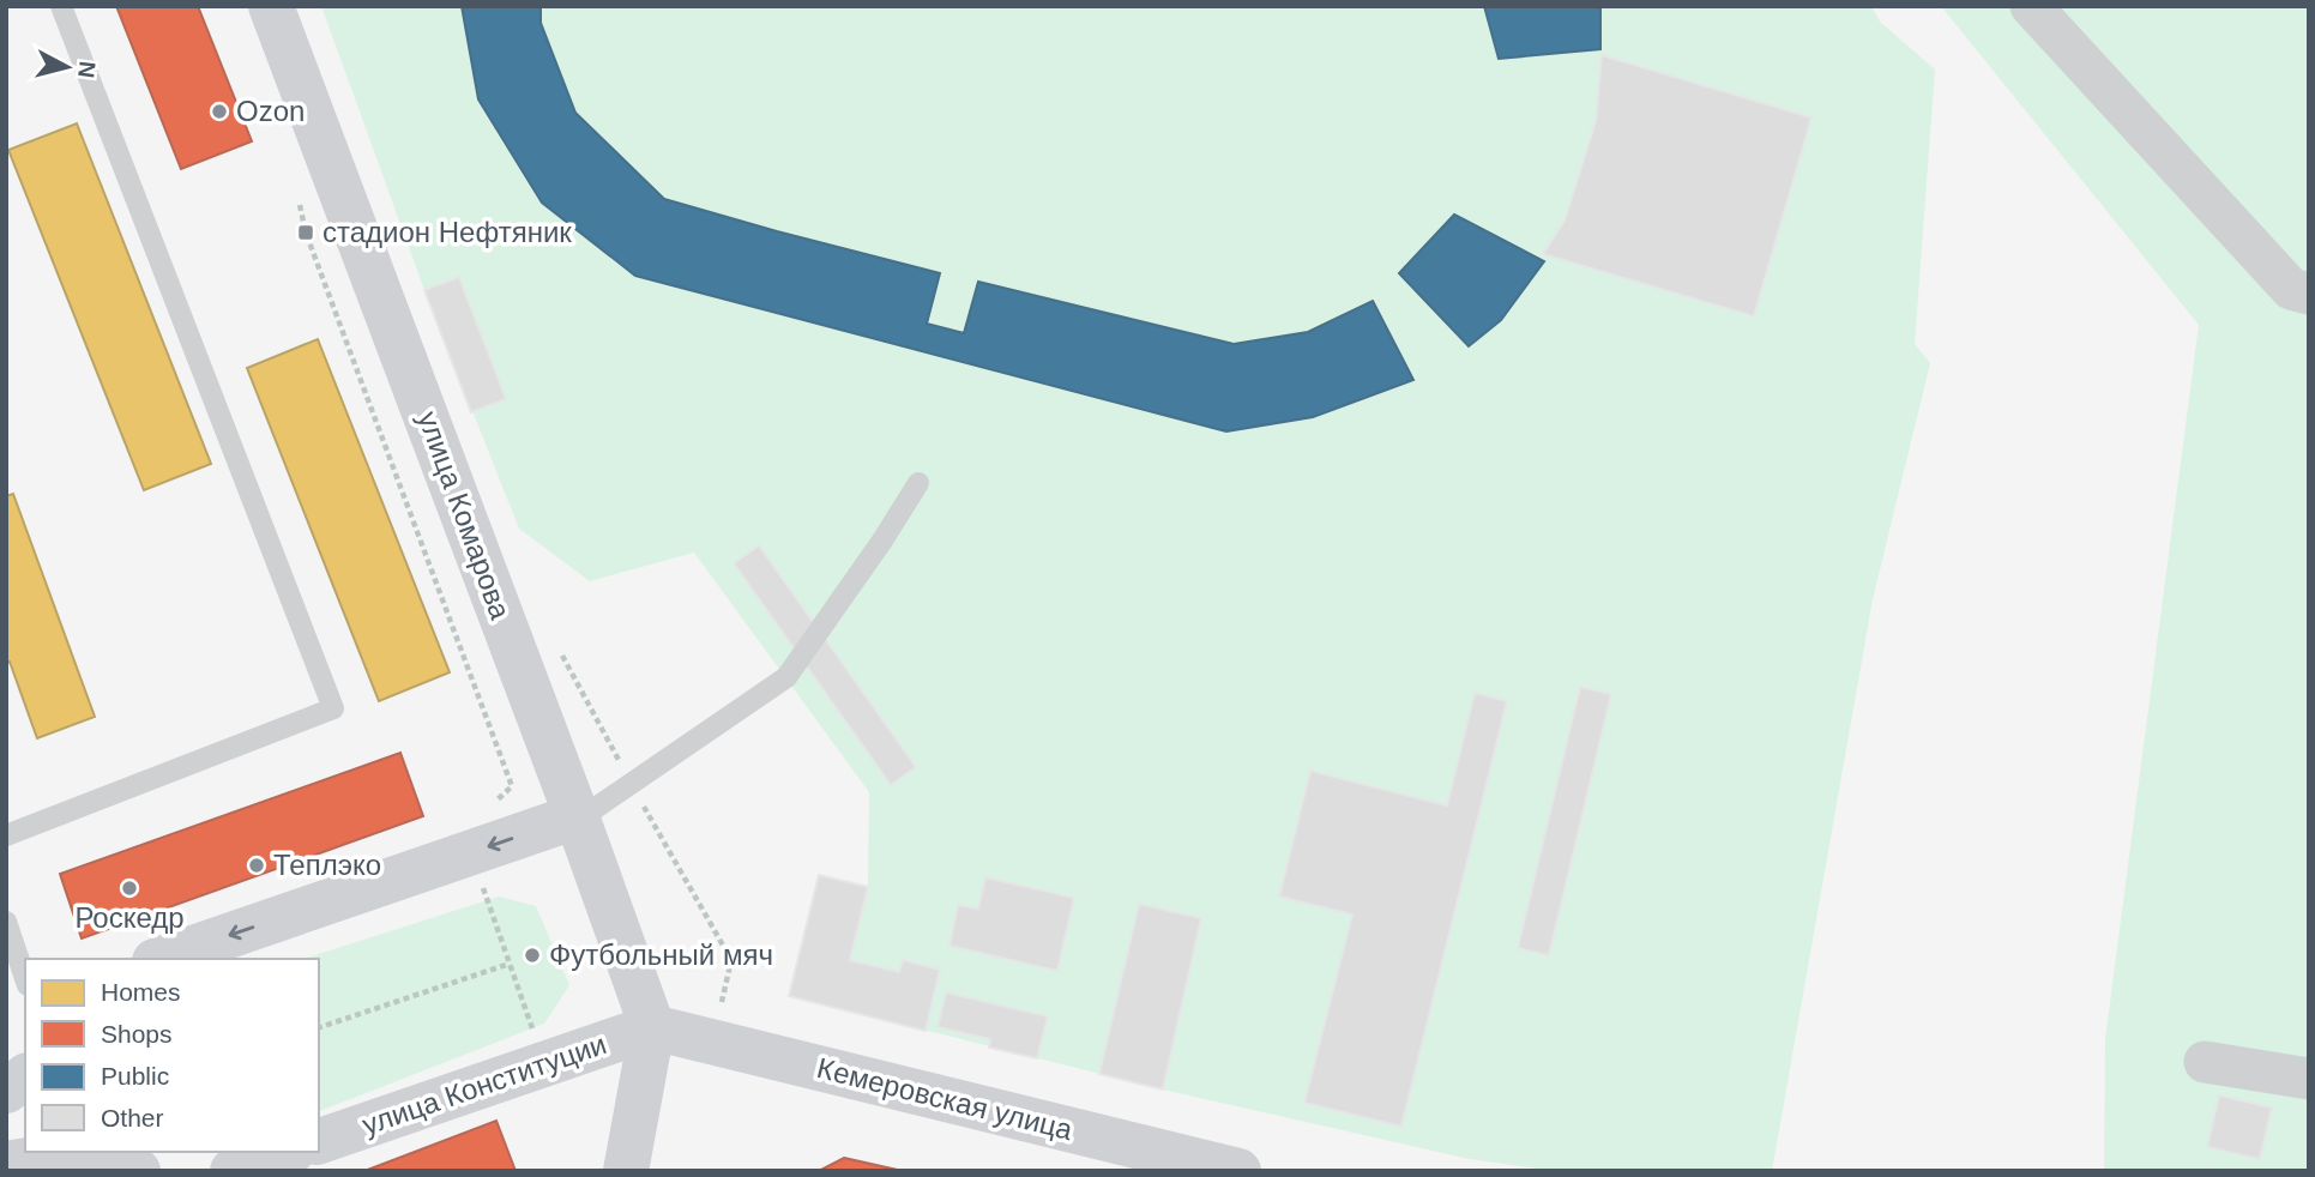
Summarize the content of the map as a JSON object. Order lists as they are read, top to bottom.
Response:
{
  "streets": {
    "main road": ["улица Комарова", "улица Конституции", "Кемеровская улица"]
  },
  "crossings": [
    ["улица Комарова", "улица Конституции"],
    ["улица Комарова", "Кемеровская улица"],
    ["улица Конституции", "Кемеровская улица"]
  ],
  "places": {
    "other": [
      "Ozon",
      "Теплэко",
      "Роскедр",
      "Футбольный мяч"
    ],
    "transit": ["стадион Нефтяник"]
  },
  "legend": [
    "Homes",
    "Shops",
    "Public",
    "Other"
  ],
  "north": "right"
}
